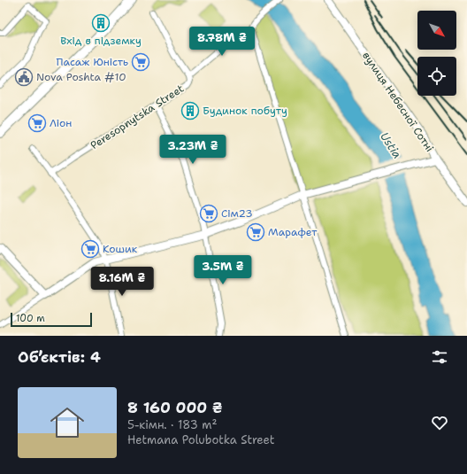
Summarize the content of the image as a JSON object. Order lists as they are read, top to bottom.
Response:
{
  "streets": {
    "street": ["вулиця Небесної Сотні", "Peresopnytska Street"]
  },
  "water": ["Ustia"],
  "places": {
    "building": ["Вхід в підземку", "Будинок побуту"],
    "supermarket": [
      "Пасаж Юність",
      "Ліон",
      "Сім23",
      "Марафет",
      "Кошик"
    ],
    "public building": ["Nova Poshta #10"]
  },
  "scale_bar": "100 m",
  "north": "bottom right",
  "page": {
    "price": [
      "8.78M ₴",
      "3.23M ₴",
      "3.5M ₴",
      "8.16M ₴"
    ],
    "scale": "100 m",
    "heading": "Об’єктів: 4",
    "list": [
      {
        "name": "8 160 000 ₴",
        "note": "5-кімн. · 183 m² · Hetmana Polubotka Street"
      }
    ]
  }
}
